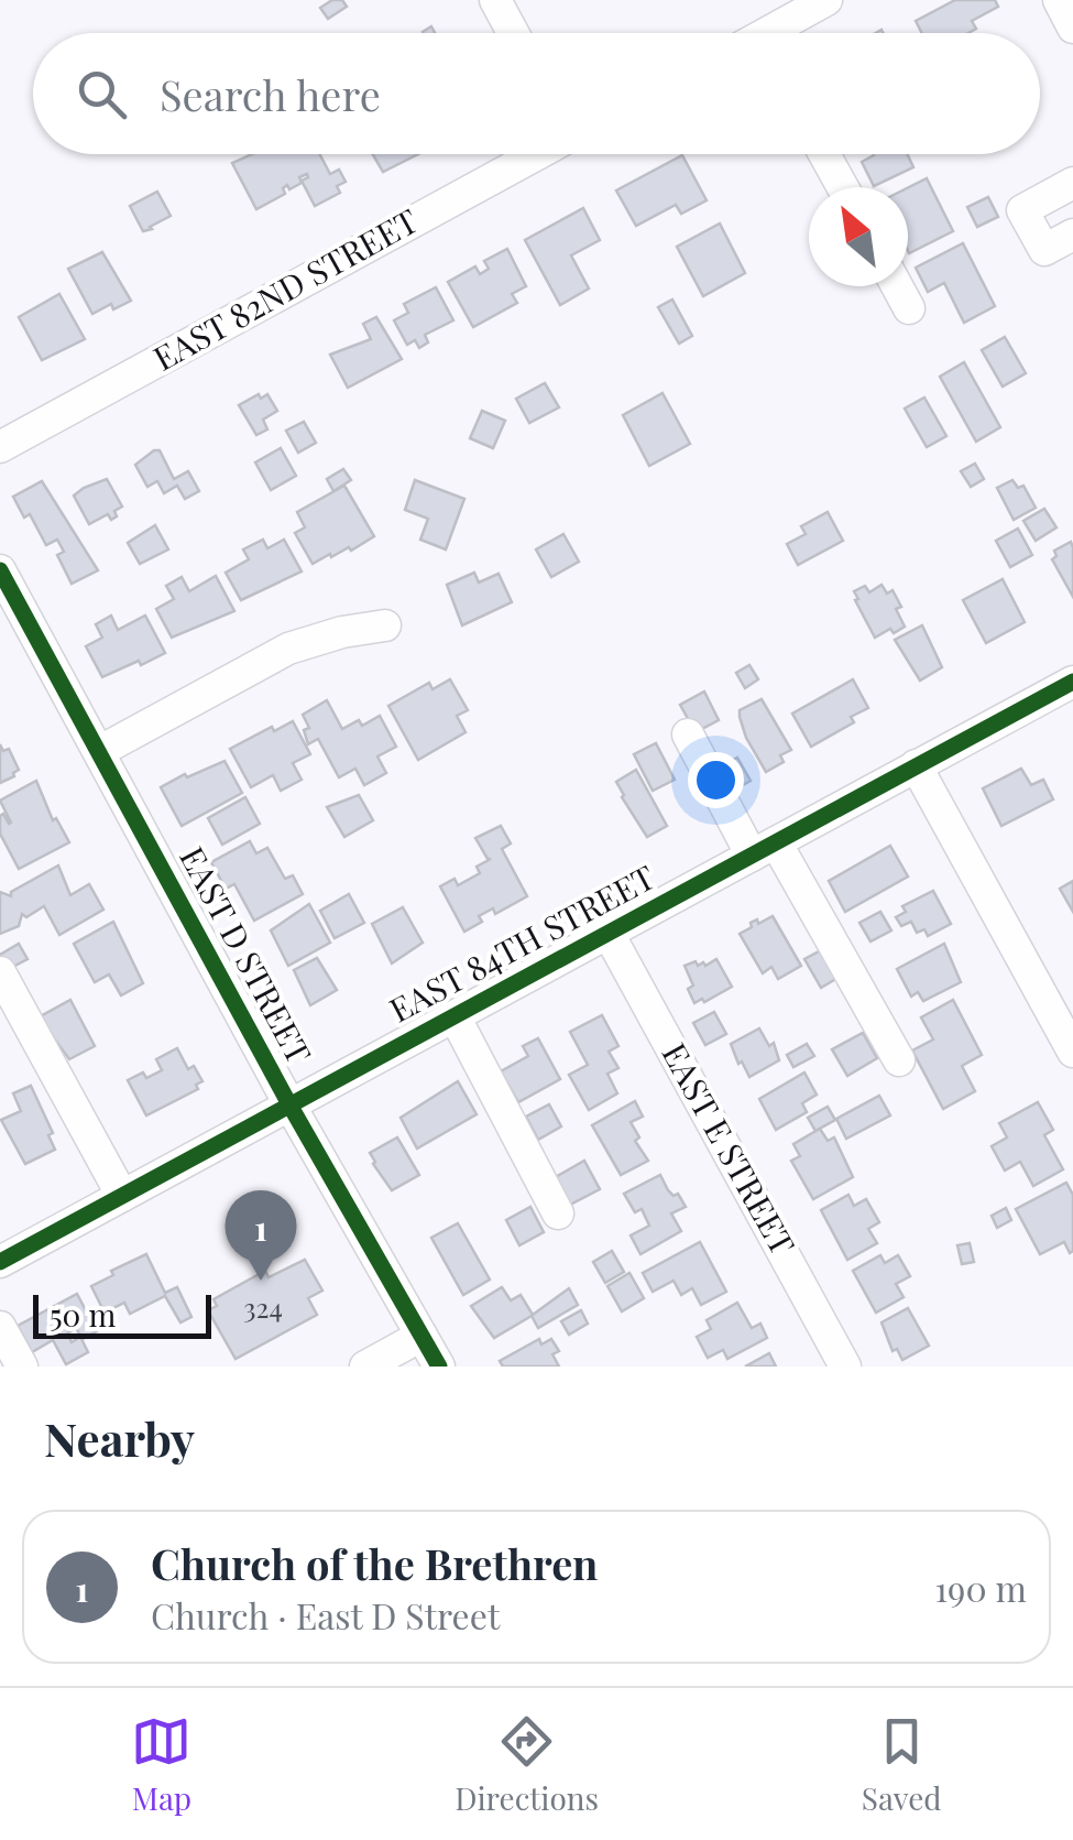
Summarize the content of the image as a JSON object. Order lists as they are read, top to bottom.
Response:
{
  "streets": {
    "street": [
      "EAST 82ND STREET",
      "EAST 84TH STREET",
      "EAST D STREET",
      "EAST E STREET"
    ]
  },
  "crossings": [
    ["EAST 84TH STREET", "EAST D STREET"],
    ["EAST 84TH STREET", "EAST E STREET"]
  ],
  "house_numbers": ["324"],
  "scale_bar": "50 m",
  "north": "top left",
  "page": {
    "search": "Search here",
    "pins": "1",
    "scale": "50 m",
    "heading": "Nearby",
    "list": [
      {
        "mark": "1",
        "name": "Church of the Brethren",
        "note": "Church · East D Street",
        "value": "190 m"
      }
    ],
    "nav": ["Map", "Directions", "Saved"]
  }
}
